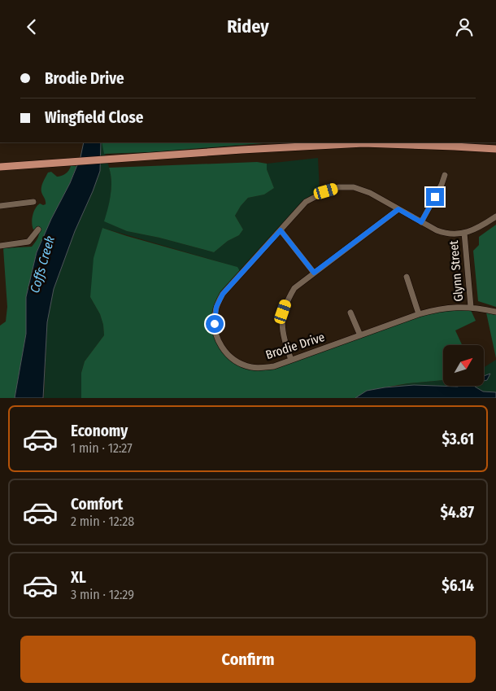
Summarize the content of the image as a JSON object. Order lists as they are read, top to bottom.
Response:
{
  "streets": {
    "street": ["Glynn Street", "Brodie Drive"]
  },
  "crossings": [
    ["Glynn Street", "Brodie Drive"]
  ],
  "water": ["Coffs Creek"],
  "north": "top right",
  "page": {
    "header": "Ridey",
    "banner": ["Brodie Drive", "Wingfield Close"],
    "list": [
      {
        "name": "Economy",
        "note": "1 min · 12:27",
        "value": "$3.61"
      },
      {
        "name": "Comfort",
        "note": "2 min · 12:28",
        "value": "$4.87"
      },
      {
        "name": "XL",
        "note": "3 min · 12:29",
        "value": "$6.14"
      }
    ],
    "buttons": "Confirm"
  }
}
